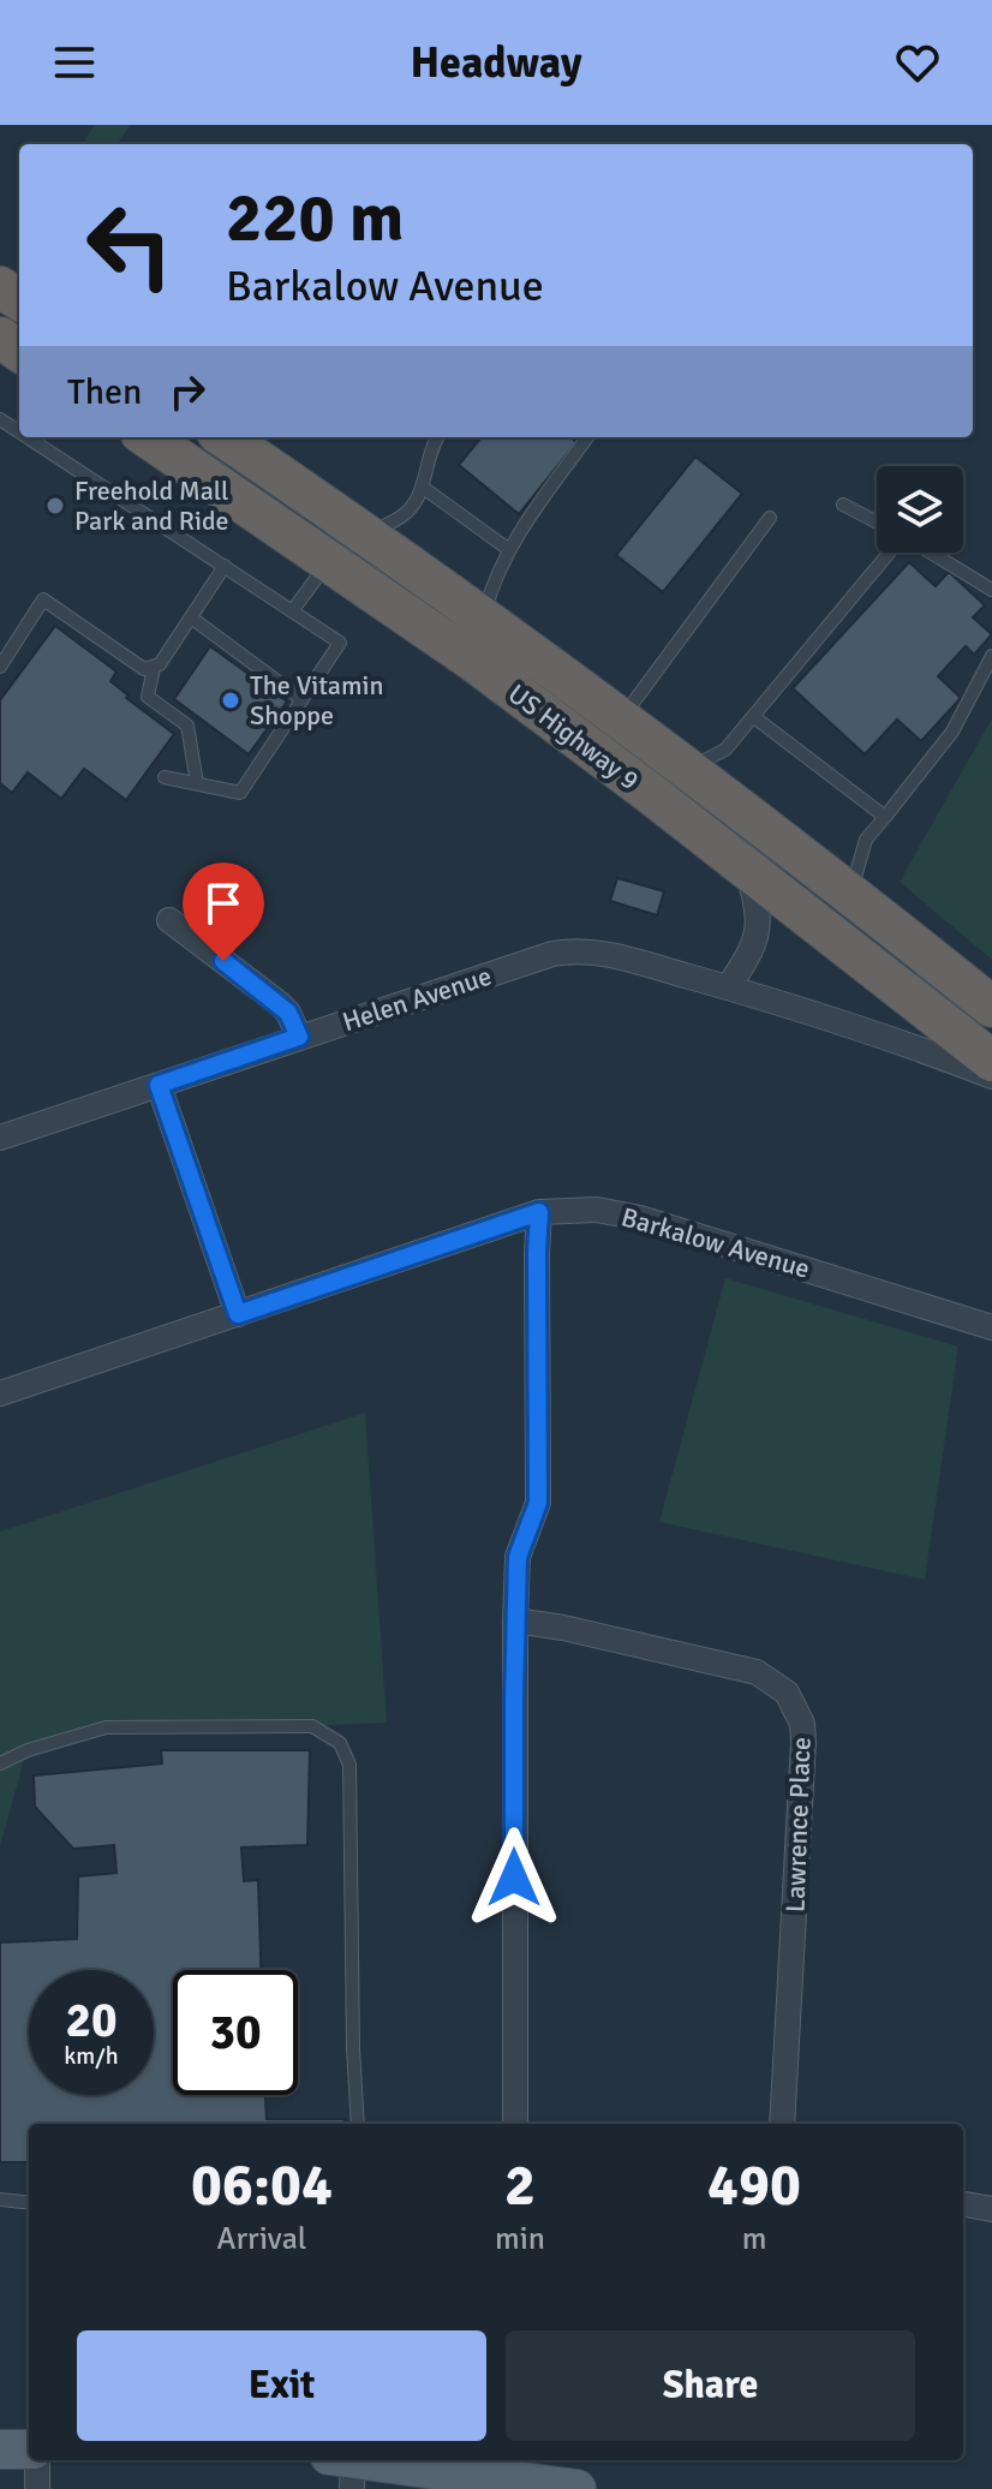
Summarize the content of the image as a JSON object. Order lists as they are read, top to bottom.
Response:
{
  "streets": {
    "highway": ["US Highway 9"],
    "street": ["Helen Avenue", "Barkalow Avenue", "Lawrence Place"]
  },
  "places": ["Freehold Mall Park and Ride", "The Vitamin Shoppe"],
  "page": {
    "header": "Headway",
    "turn": ["220 m", "Barkalow Avenue"],
    "then": "Then",
    "speed": "20 km/h",
    "limit": "30",
    "eta": [
      "06:04",
      "Arrival",
      "2",
      "min",
      "490",
      "m"
    ],
    "buttons": ["Exit", "Share"]
  }
}
